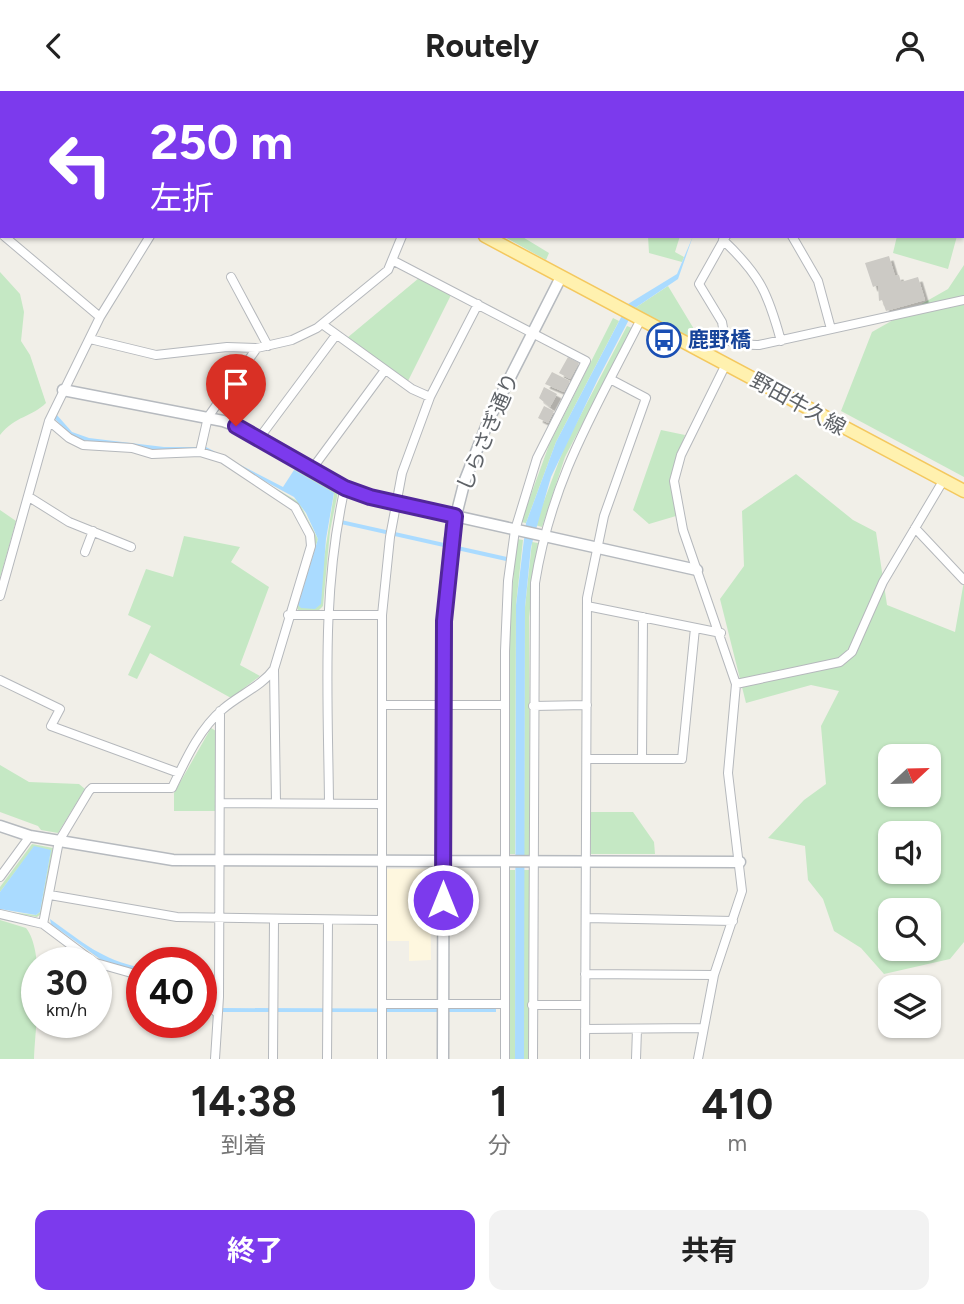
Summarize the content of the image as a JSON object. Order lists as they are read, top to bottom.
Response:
{
  "streets": {
    "main road": ["野田牛久線"],
    "street": ["しらさぎ通り"]
  },
  "crossings": [
    ["野田牛久線", "しらさぎ通り"]
  ],
  "places": {
    "bus stop": ["鹿野橋"]
  },
  "north": "right",
  "page": {
    "header": "Routely",
    "turn": ["250 m", "左折"],
    "speed": "30 km/h",
    "limit": "40",
    "eta": [
      "14:38",
      "到着",
      "1",
      "分",
      "410",
      "m"
    ],
    "buttons": ["終了", "共有"]
  }
}
